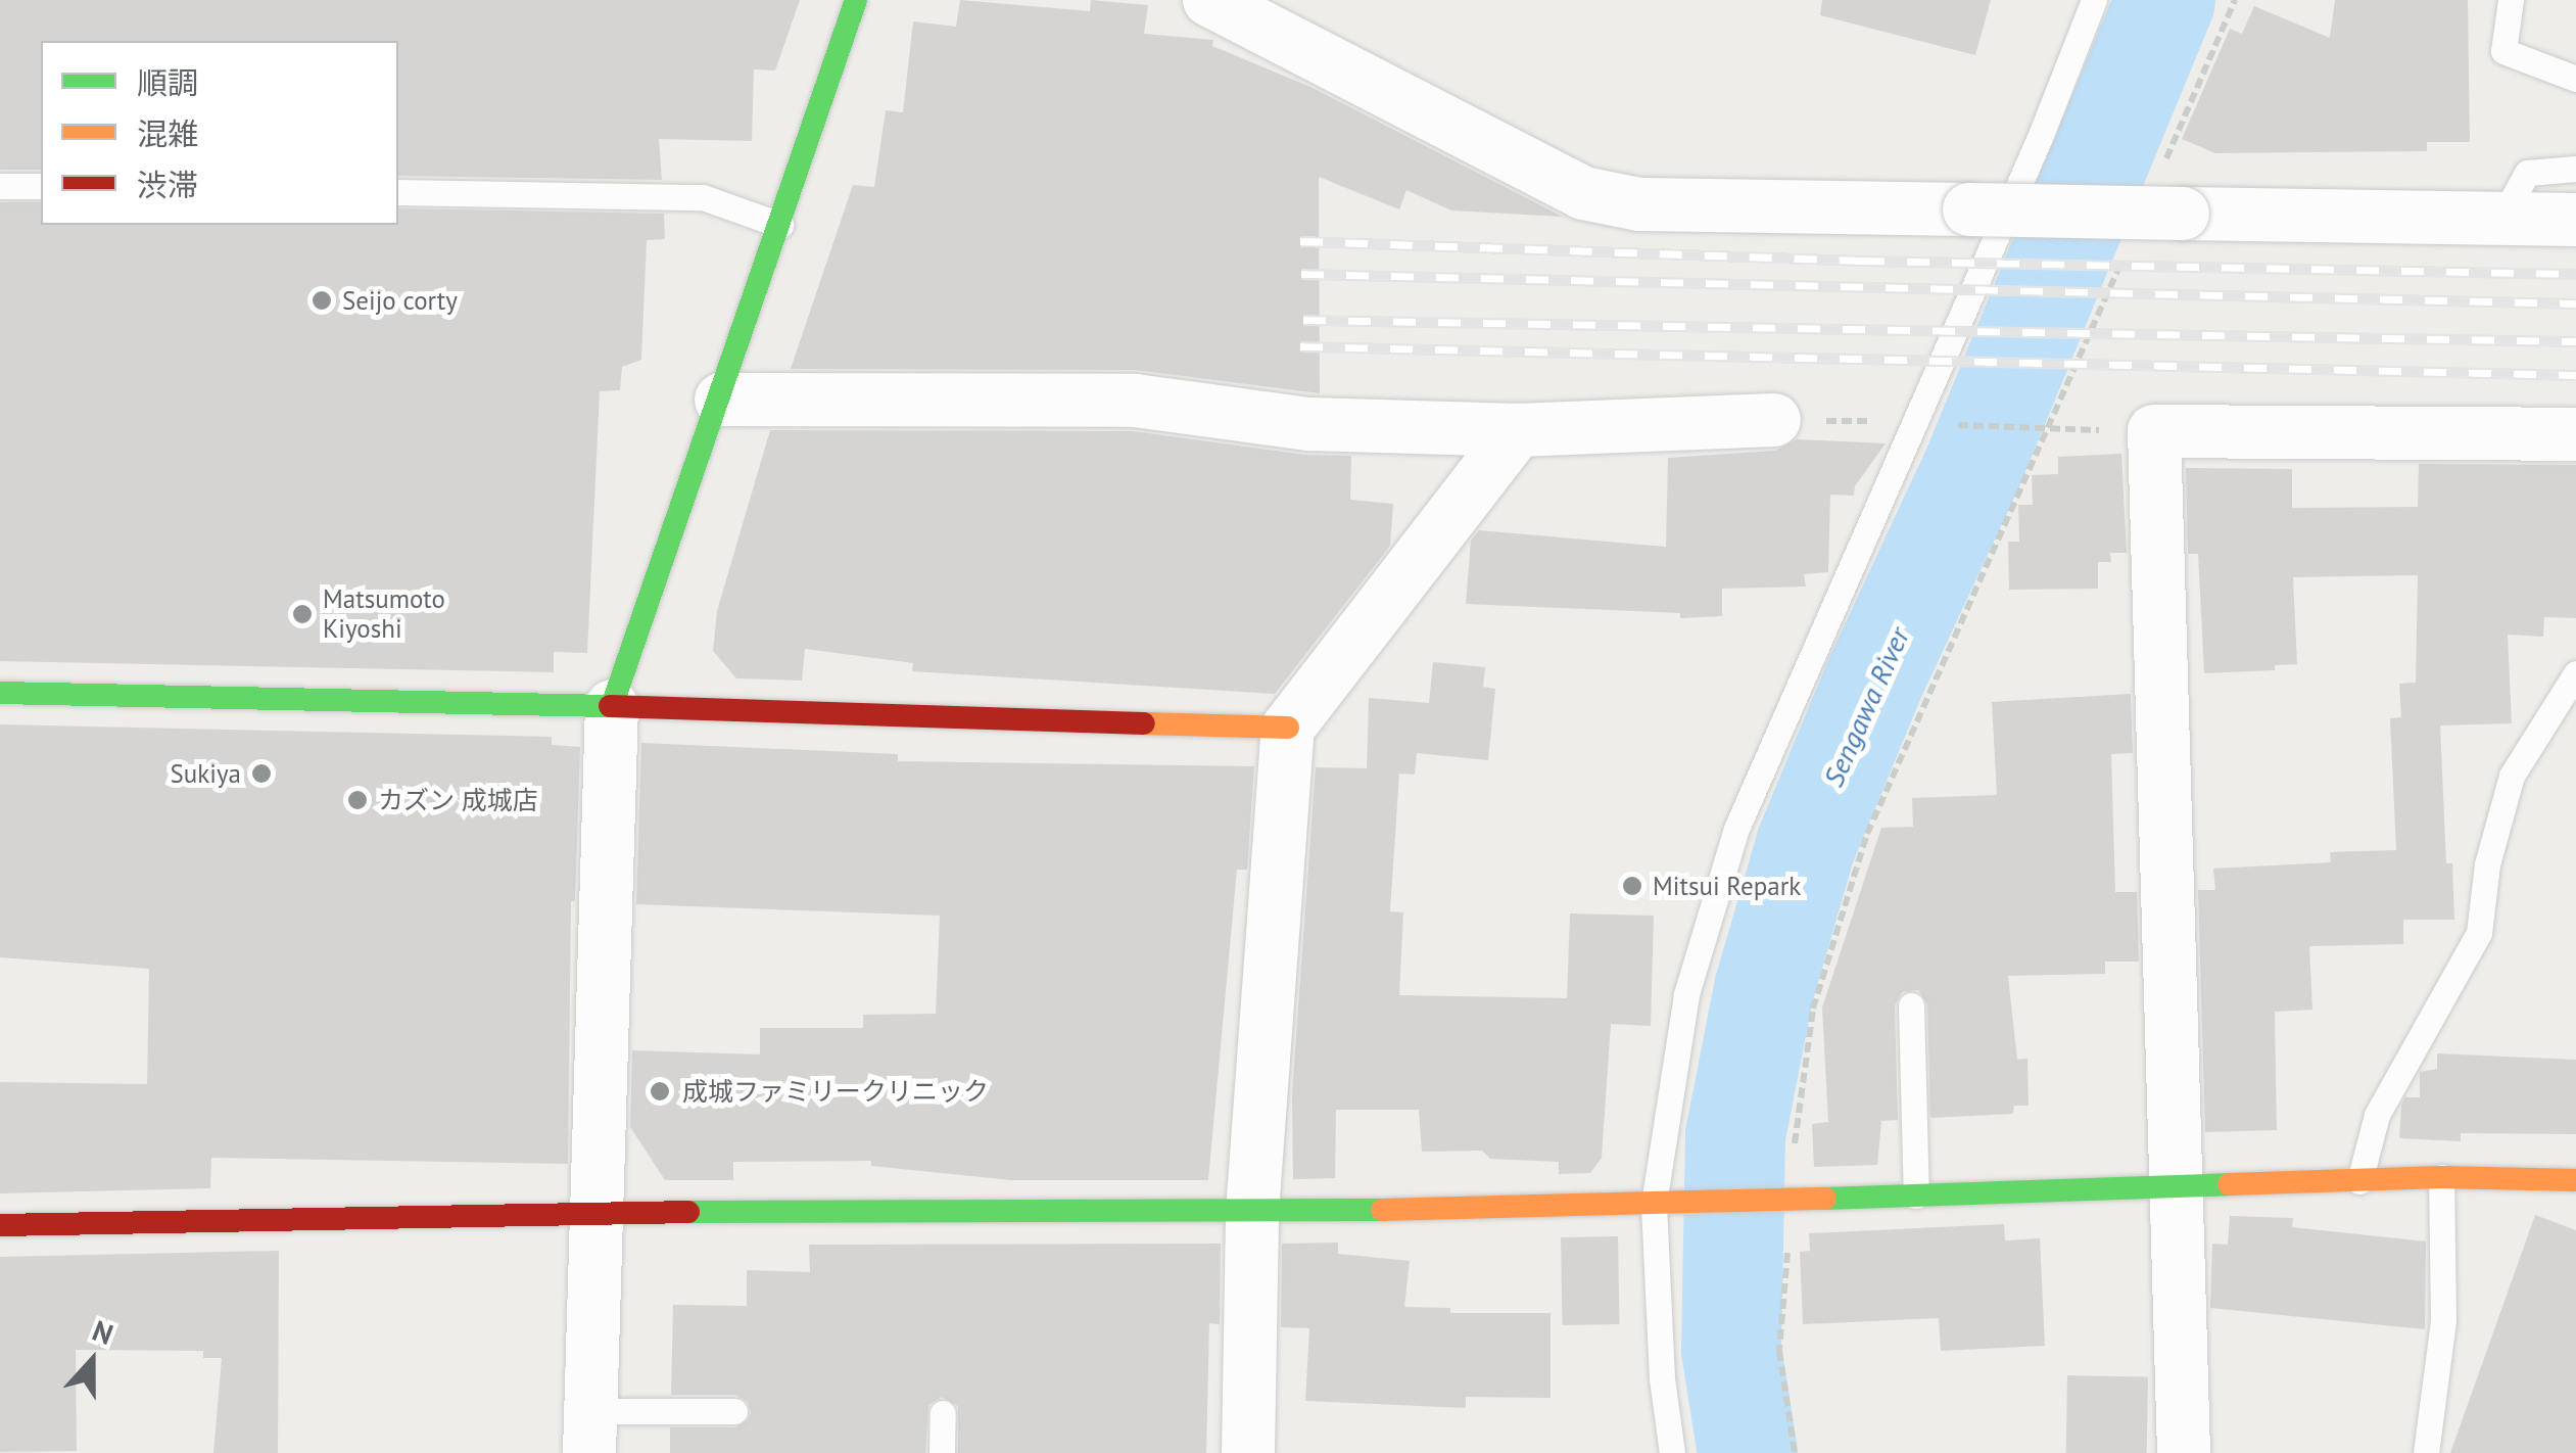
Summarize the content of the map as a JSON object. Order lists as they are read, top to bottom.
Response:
{
  "water": ["Sengawa River"],
  "places": [
    "Seijo corty",
    "Matsumoto Kiyoshi",
    "Sukiya",
    "カズン 成城店",
    "Mitsui Repark",
    "成城ファミリークリニック"
  ],
  "legend": ["順調", "混雑", "渋滞"],
  "north": "top"
}
